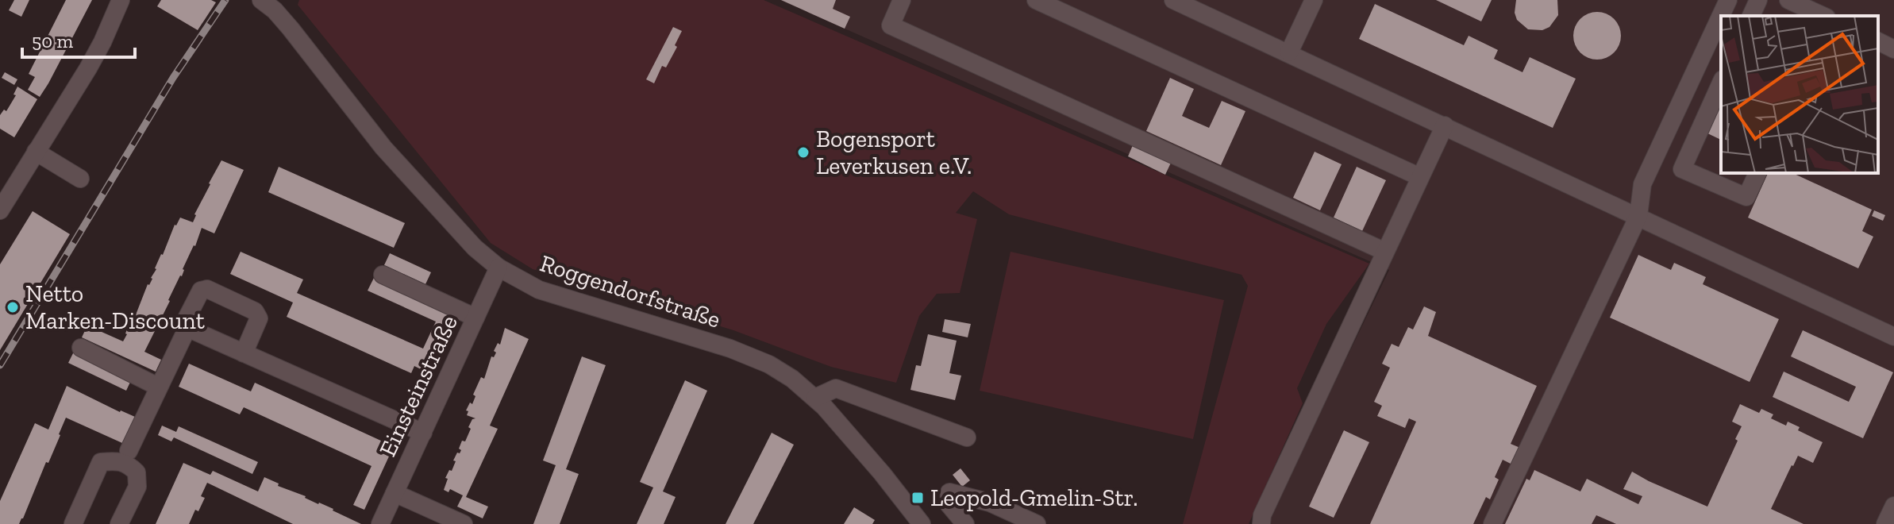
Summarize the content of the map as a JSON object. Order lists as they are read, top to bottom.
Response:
{
  "streets": {
    "street": ["Roggendorfstraße", "Einsteinstraße"]
  },
  "crossings": [
    ["Roggendorfstraße", "Einsteinstraße"]
  ],
  "places": {
    "other": ["Bogensport Leverkusen e.V.", "Netto Marken-Discount"],
    "transit": ["Leopold-Gmelin-Str."]
  },
  "scale_bar": "50 m"
}
